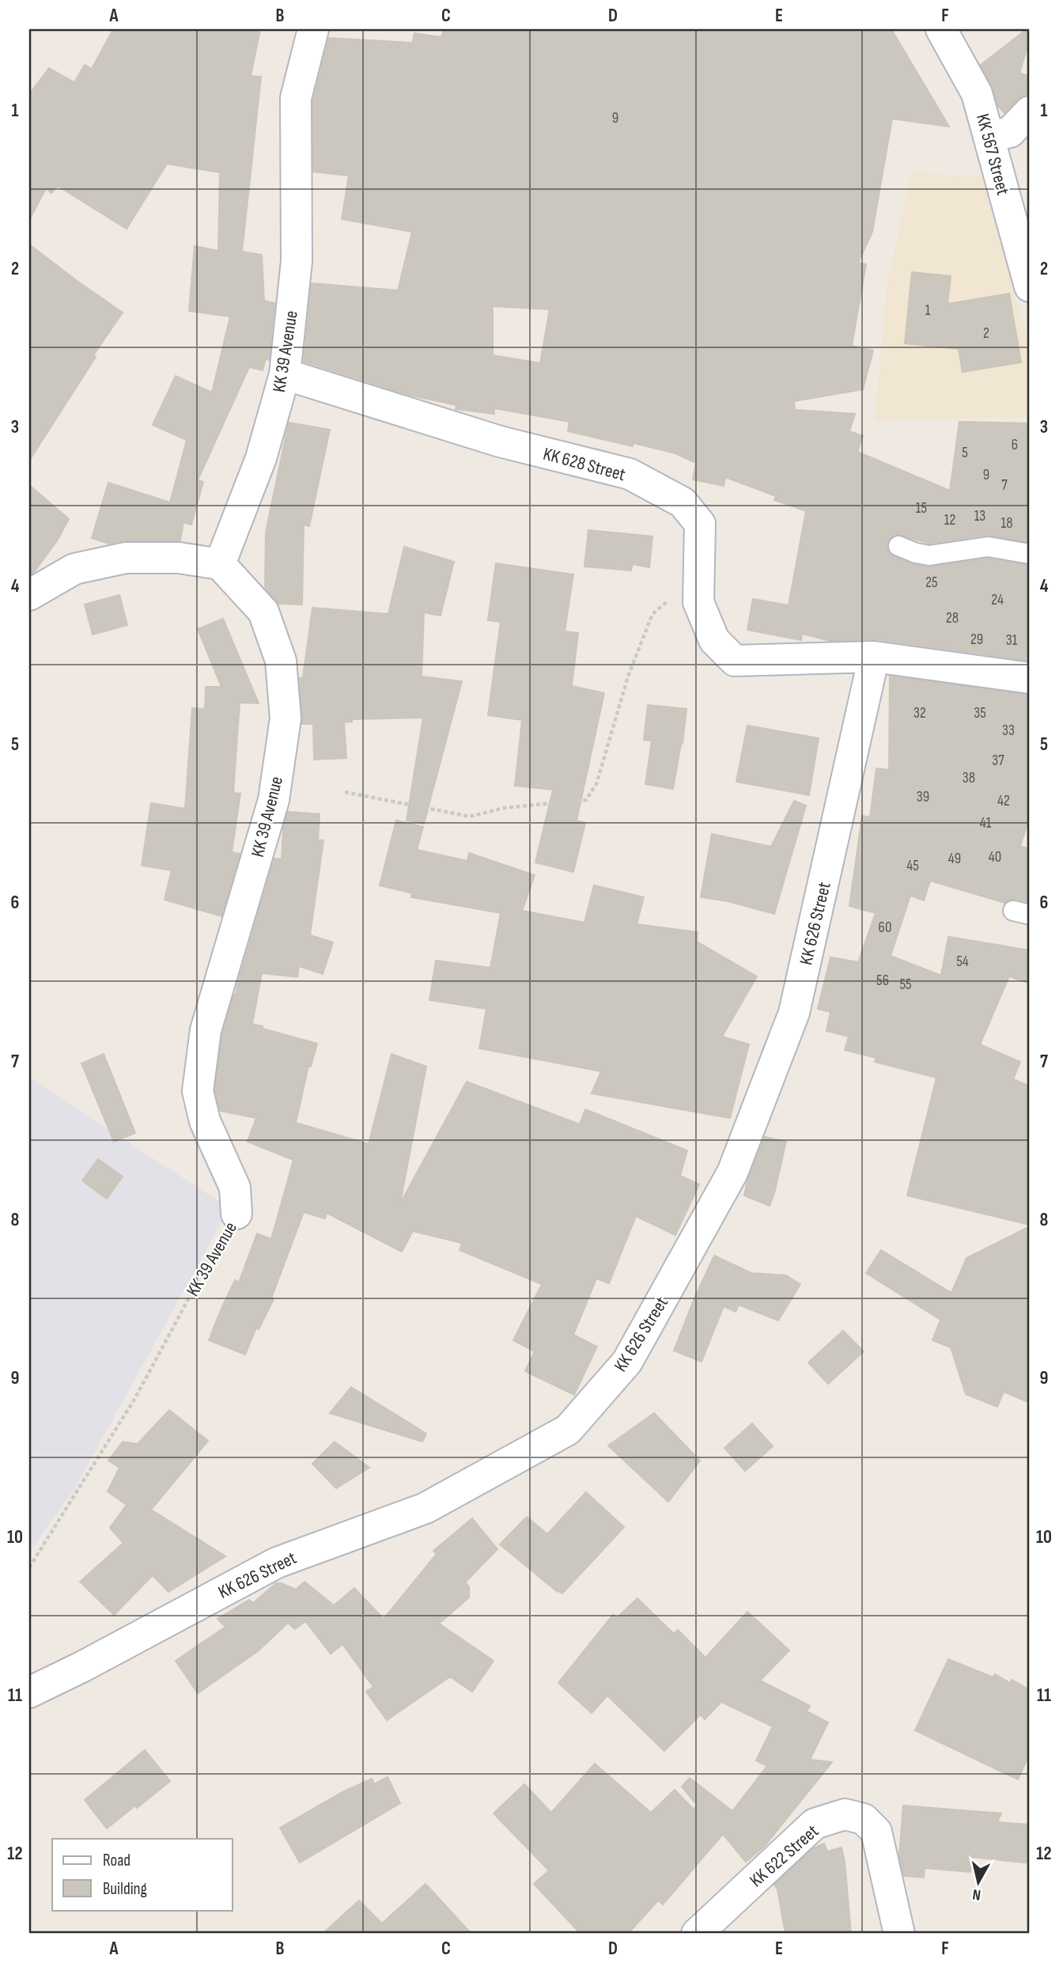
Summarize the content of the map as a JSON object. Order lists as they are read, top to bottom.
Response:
{
  "streets": {
    "street": [
      "KK 567 Street",
      "KK 39 Avenue",
      "KK 628 Street",
      "KK 626 Street",
      "KK 622 Street"
    ]
  },
  "crossings": [
    ["KK 39 Avenue", "KK 628 Street"],
    ["KK 628 Street", "KK 626 Street"]
  ],
  "house_numbers": [
    "9",
    "1",
    "2",
    "6",
    "5",
    "9",
    "7",
    "15",
    "13",
    "12",
    "18",
    "25",
    "24",
    "28",
    "29",
    "31",
    "32",
    "35",
    "33",
    "37",
    "38",
    "39",
    "42",
    "41",
    "40",
    "49",
    "45",
    "60",
    "54",
    "56",
    "55"
  ],
  "legend": ["Road", "Building"],
  "north": "bottom",
  "grid": {
    "columns": [
      "A",
      "B",
      "C",
      "D",
      "E",
      "F"
    ],
    "rows": [
      "1",
      "2",
      "3",
      "4",
      "5",
      "6",
      "7",
      "8",
      "9",
      "10",
      "11",
      "12"
    ]
  }
}
